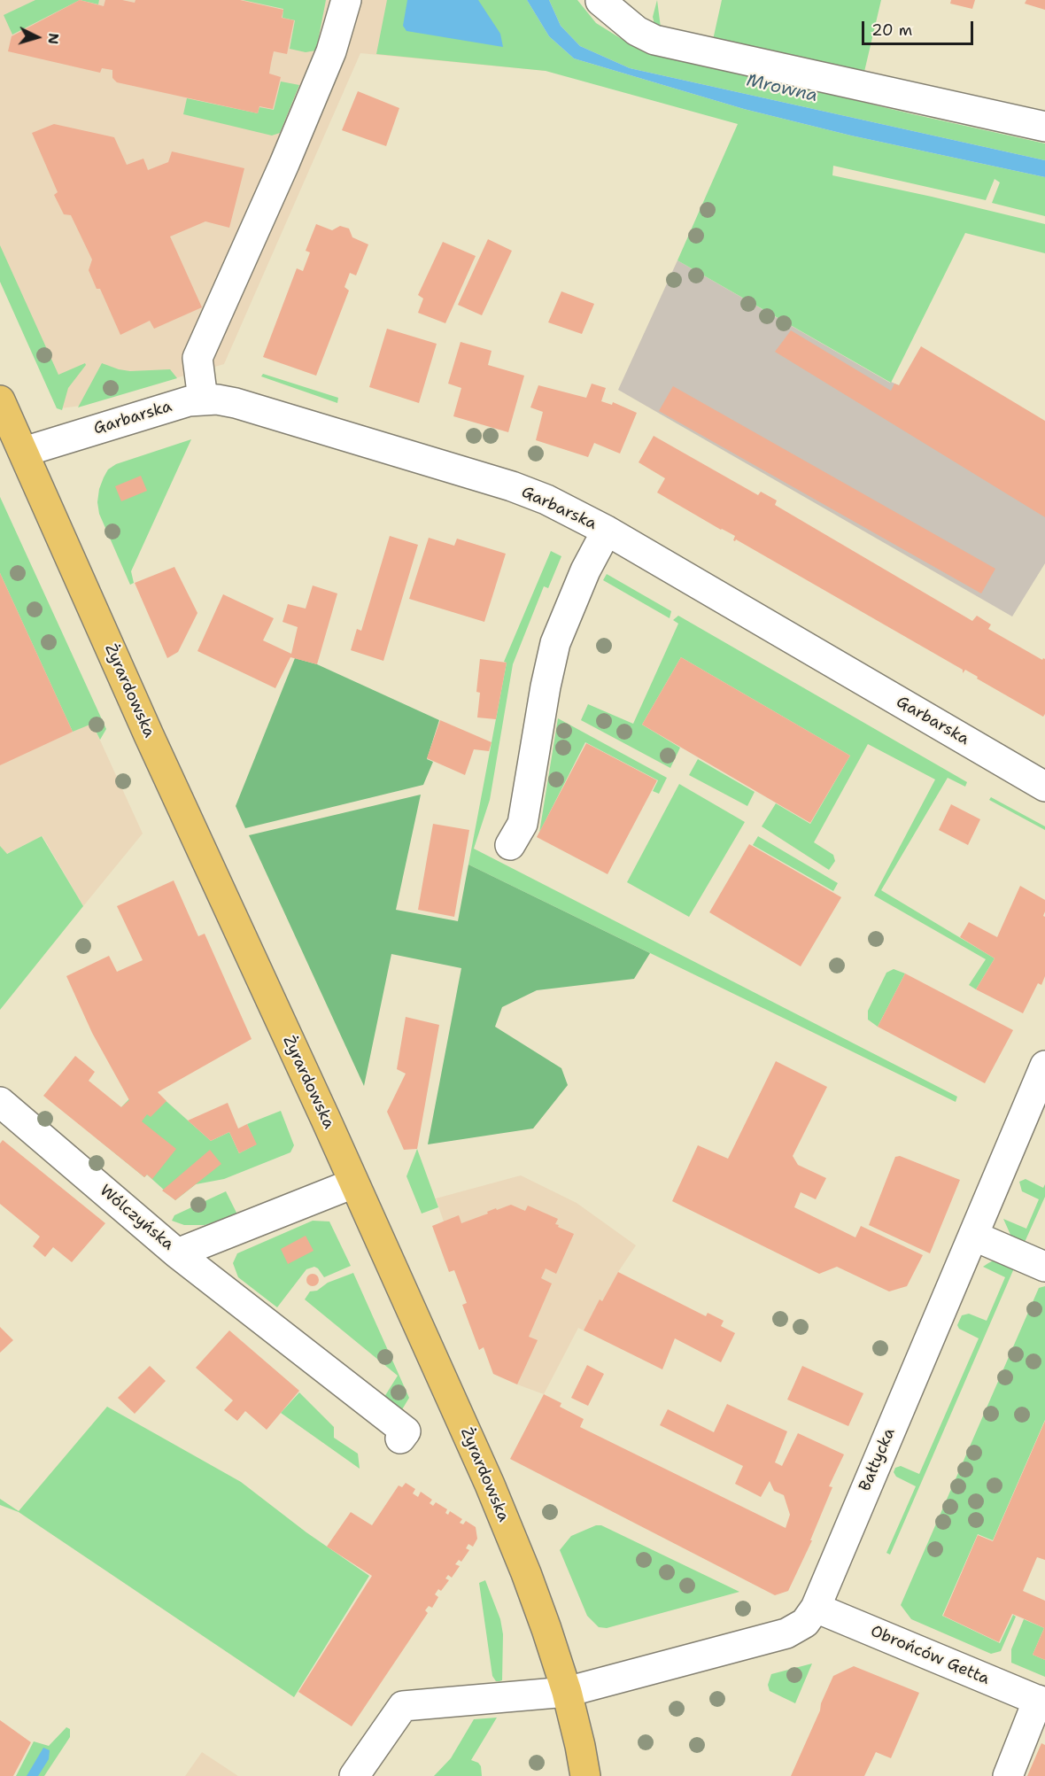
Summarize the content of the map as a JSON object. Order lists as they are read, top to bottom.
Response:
{
  "streets": {
    "main road": ["Żyrardowska"],
    "street": [
      "Garbarska",
      "Wólczyńska",
      "Bałtycka",
      "Obrońców Getta"
    ]
  },
  "crossings": [
    ["Garbarska", "Żyrardowska"],
    ["Żyrardowska", "Wólczyńska"],
    ["Żyrardowska", "Bałtycka"],
    ["Bałtycka", "Obrońców Getta"]
  ],
  "water": ["Mrowna"],
  "scale_bar": "20 m",
  "north": "right"
}
